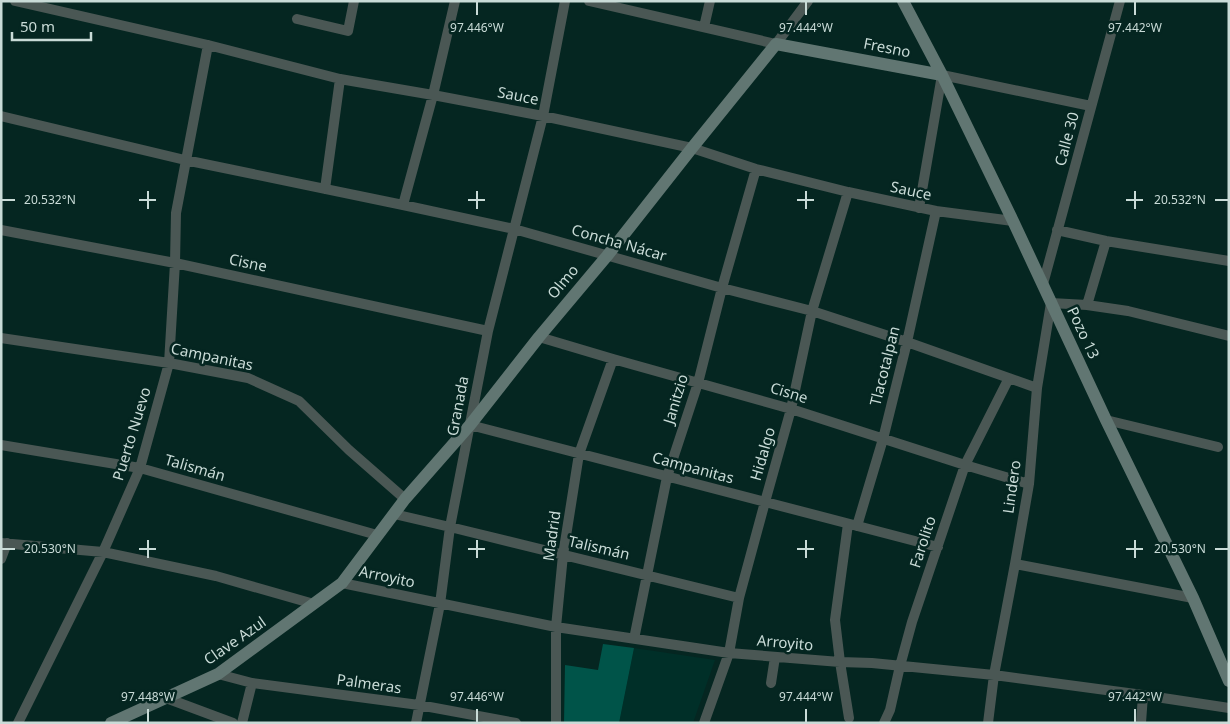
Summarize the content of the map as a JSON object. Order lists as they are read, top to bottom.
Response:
{
  "streets": {
    "main road": [
      "Fresno",
      "Olmo",
      "Pozo 13",
      "Clave Azul"
    ],
    "street": [
      "Sauce",
      "Calle 30",
      "Concha Nácar",
      "Cisne",
      "Campanitas",
      "Tlacotalpan",
      "Janitzio",
      "Granada",
      "Puerto Nuevo",
      "Hidalgo",
      "Talismán",
      "Lindero",
      "Madrid",
      "Farolito",
      "Arroyito",
      "Palmeras"
    ]
  },
  "crossings": [
    ["Fresno", "Calle 30"],
    ["Fresno", "Olmo"],
    ["Fresno", "Pozo 13"],
    ["Sauce", "Olmo"],
    ["Sauce", "Pozo 13"],
    ["Sauce", "Tlacotalpan"],
    ["Sauce", "Janitzio"],
    ["Sauce", "Granada"],
    ["Sauce", "Puerto Nuevo"],
    ["Sauce", "Hidalgo"],
    ["Calle 30", "Pozo 13"],
    ["Concha Nácar", "Olmo"],
    ["Concha Nácar", "Tlacotalpan"],
    ["Concha Nácar", "Janitzio"],
    ["Concha Nácar", "Granada"],
    ["Concha Nácar", "Puerto Nuevo"],
    ["Concha Nácar", "Hidalgo"],
    ["Concha Nácar", "Lindero"],
    ["Concha Nácar", "Farolito"],
    ["Cisne", "Olmo"],
    ["Cisne", "Tlacotalpan"],
    ["Cisne", "Janitzio"],
    ["Cisne", "Granada"],
    ["Cisne", "Puerto Nuevo"],
    ["Cisne", "Hidalgo"],
    ["Cisne", "Lindero"],
    ["Cisne", "Madrid"],
    ["Cisne", "Farolito"],
    ["Olmo", "Campanitas"],
    ["Olmo", "Granada"],
    ["Olmo", "Talismán"],
    ["Olmo", "Arroyito"],
    ["Olmo", "Clave Azul"],
    ["Pozo 13", "Lindero"],
    ["Campanitas", "Tlacotalpan"],
    ["Campanitas", "Janitzio"],
    ["Campanitas", "Granada"],
    ["Campanitas", "Puerto Nuevo"],
    ["Campanitas", "Hidalgo"],
    ["Campanitas", "Madrid"],
    ["Campanitas", "Farolito"],
    ["Tlacotalpan", "Arroyito"],
    ["Janitzio", "Talismán"],
    ["Janitzio", "Arroyito"],
    ["Granada", "Talismán"],
    ["Granada", "Arroyito"],
    ["Granada", "Palmeras"],
    ["Puerto Nuevo", "Talismán"],
    ["Hidalgo", "Talismán"],
    ["Hidalgo", "Arroyito"],
    ["Talismán", "Madrid"],
    ["Lindero", "Arroyito"],
    ["Madrid", "Arroyito"],
    ["Farolito", "Arroyito"],
    ["Arroyito", "Clave Azul"],
    ["Clave Azul", "Palmeras"]
  ],
  "scale_bar": "50 m",
  "coordinates": [
    "97.446°W",
    "97.444°W",
    "97.442°W",
    "20.532°N",
    "20.530°N",
    "97.448°W"
  ]
}
